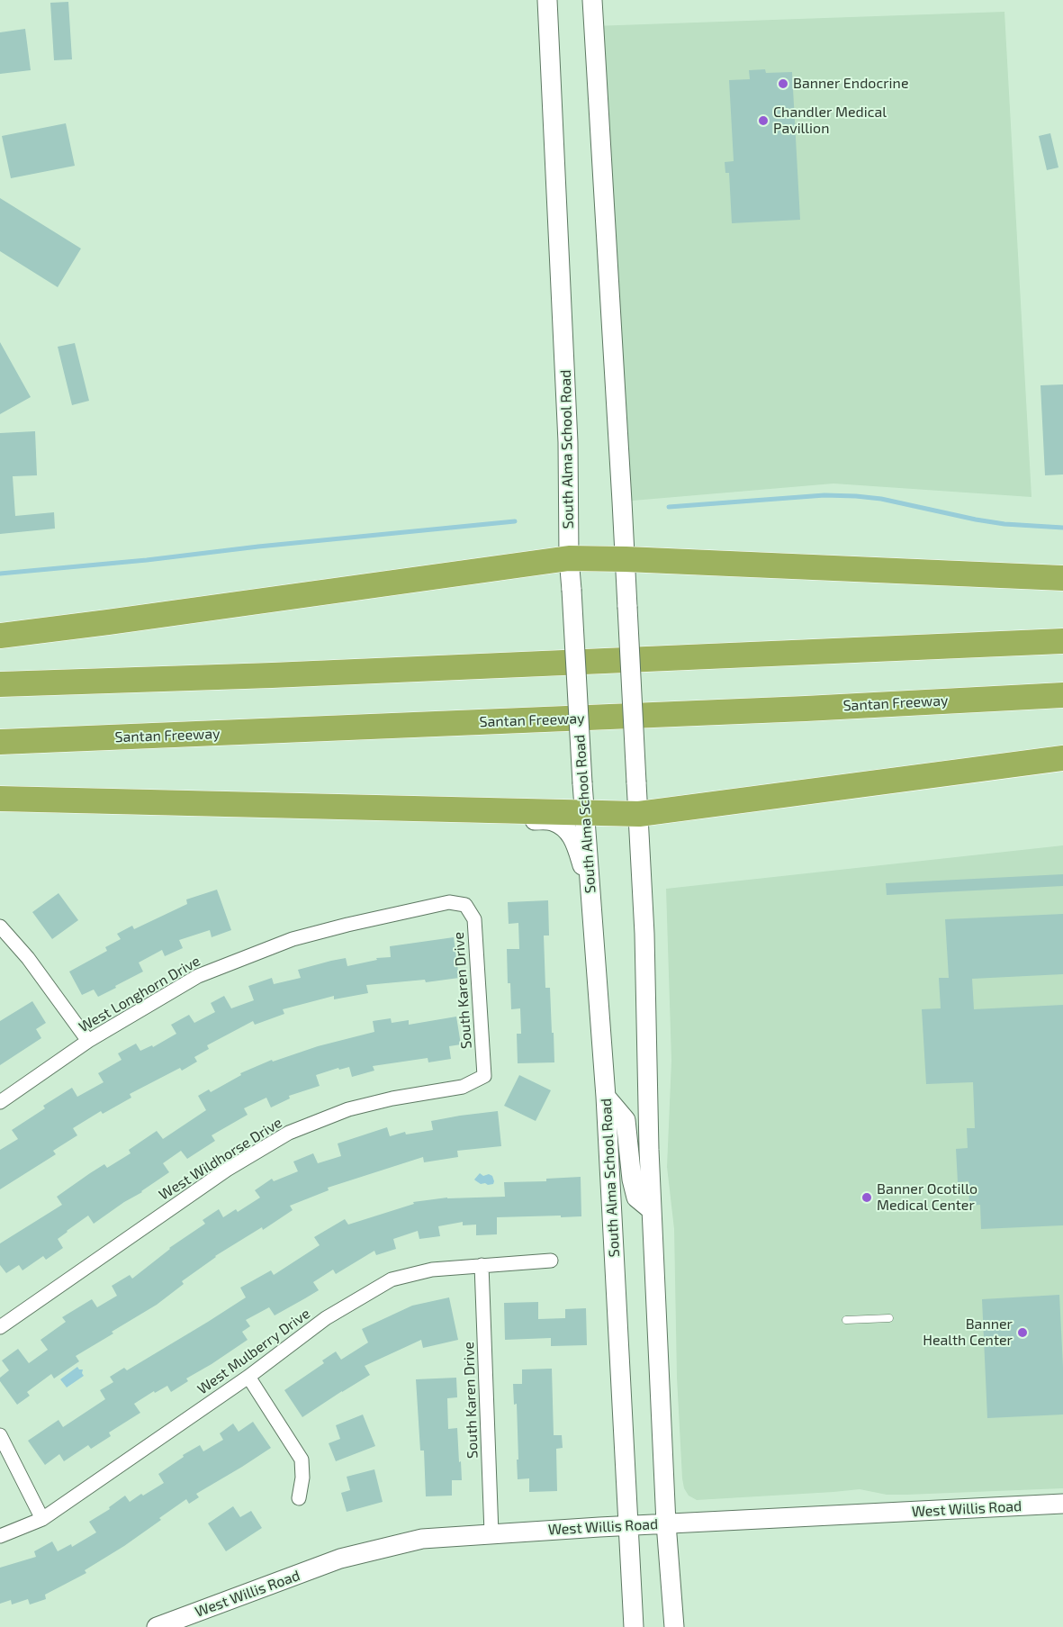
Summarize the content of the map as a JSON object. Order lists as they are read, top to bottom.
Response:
{
  "streets": {
    "highway": ["Santan Freeway"],
    "main road": ["South Alma School Road", "West Willis Road"],
    "street": [
      "South Karen Drive",
      "West Longhorn Drive",
      "West Wildhorse Drive",
      "West Mulberry Drive"
    ]
  },
  "crossings": [
    ["South Alma School Road", "West Willis Road"],
    ["South Karen Drive", "West Longhorn Drive"],
    ["South Karen Drive", "West Wildhorse Drive"],
    ["South Karen Drive", "West Mulberry Drive"],
    ["South Karen Drive", "West Willis Road"]
  ],
  "places": [
    "Banner Endocrine",
    "Chandler Medical Pavillion",
    "Banner Ocotillo Medical Center",
    "Banner Health Center"
  ]
}
